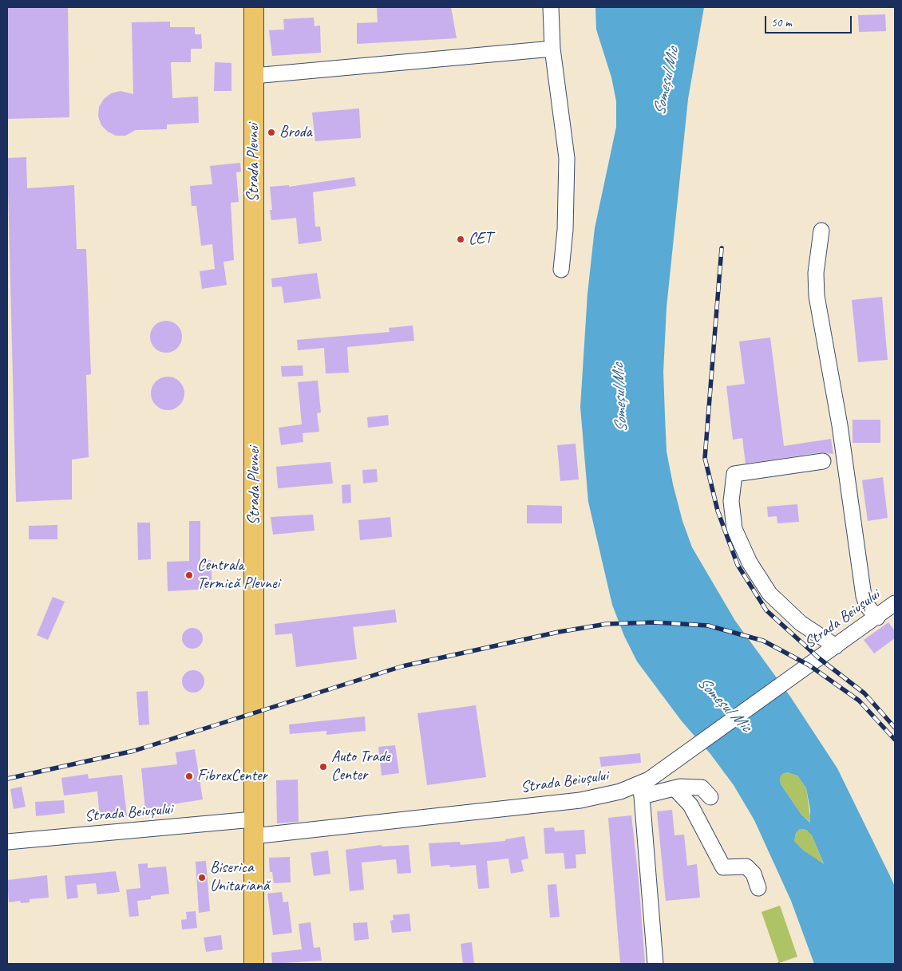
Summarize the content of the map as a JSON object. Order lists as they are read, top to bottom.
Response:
{
  "streets": {
    "main road": ["Strada Plevnei"],
    "street": ["Strada Beiușului"]
  },
  "crossings": [
    ["Strada Plevnei", "Strada Beiușului"]
  ],
  "water": ["Someșul Mic"],
  "places": [
    "Broda",
    "CET",
    "Centrala Termică Plevnei",
    "Auto Trade Center",
    "FibrexCenter",
    "Biserica Unitariană"
  ],
  "scale_bar": "50 m"
}
